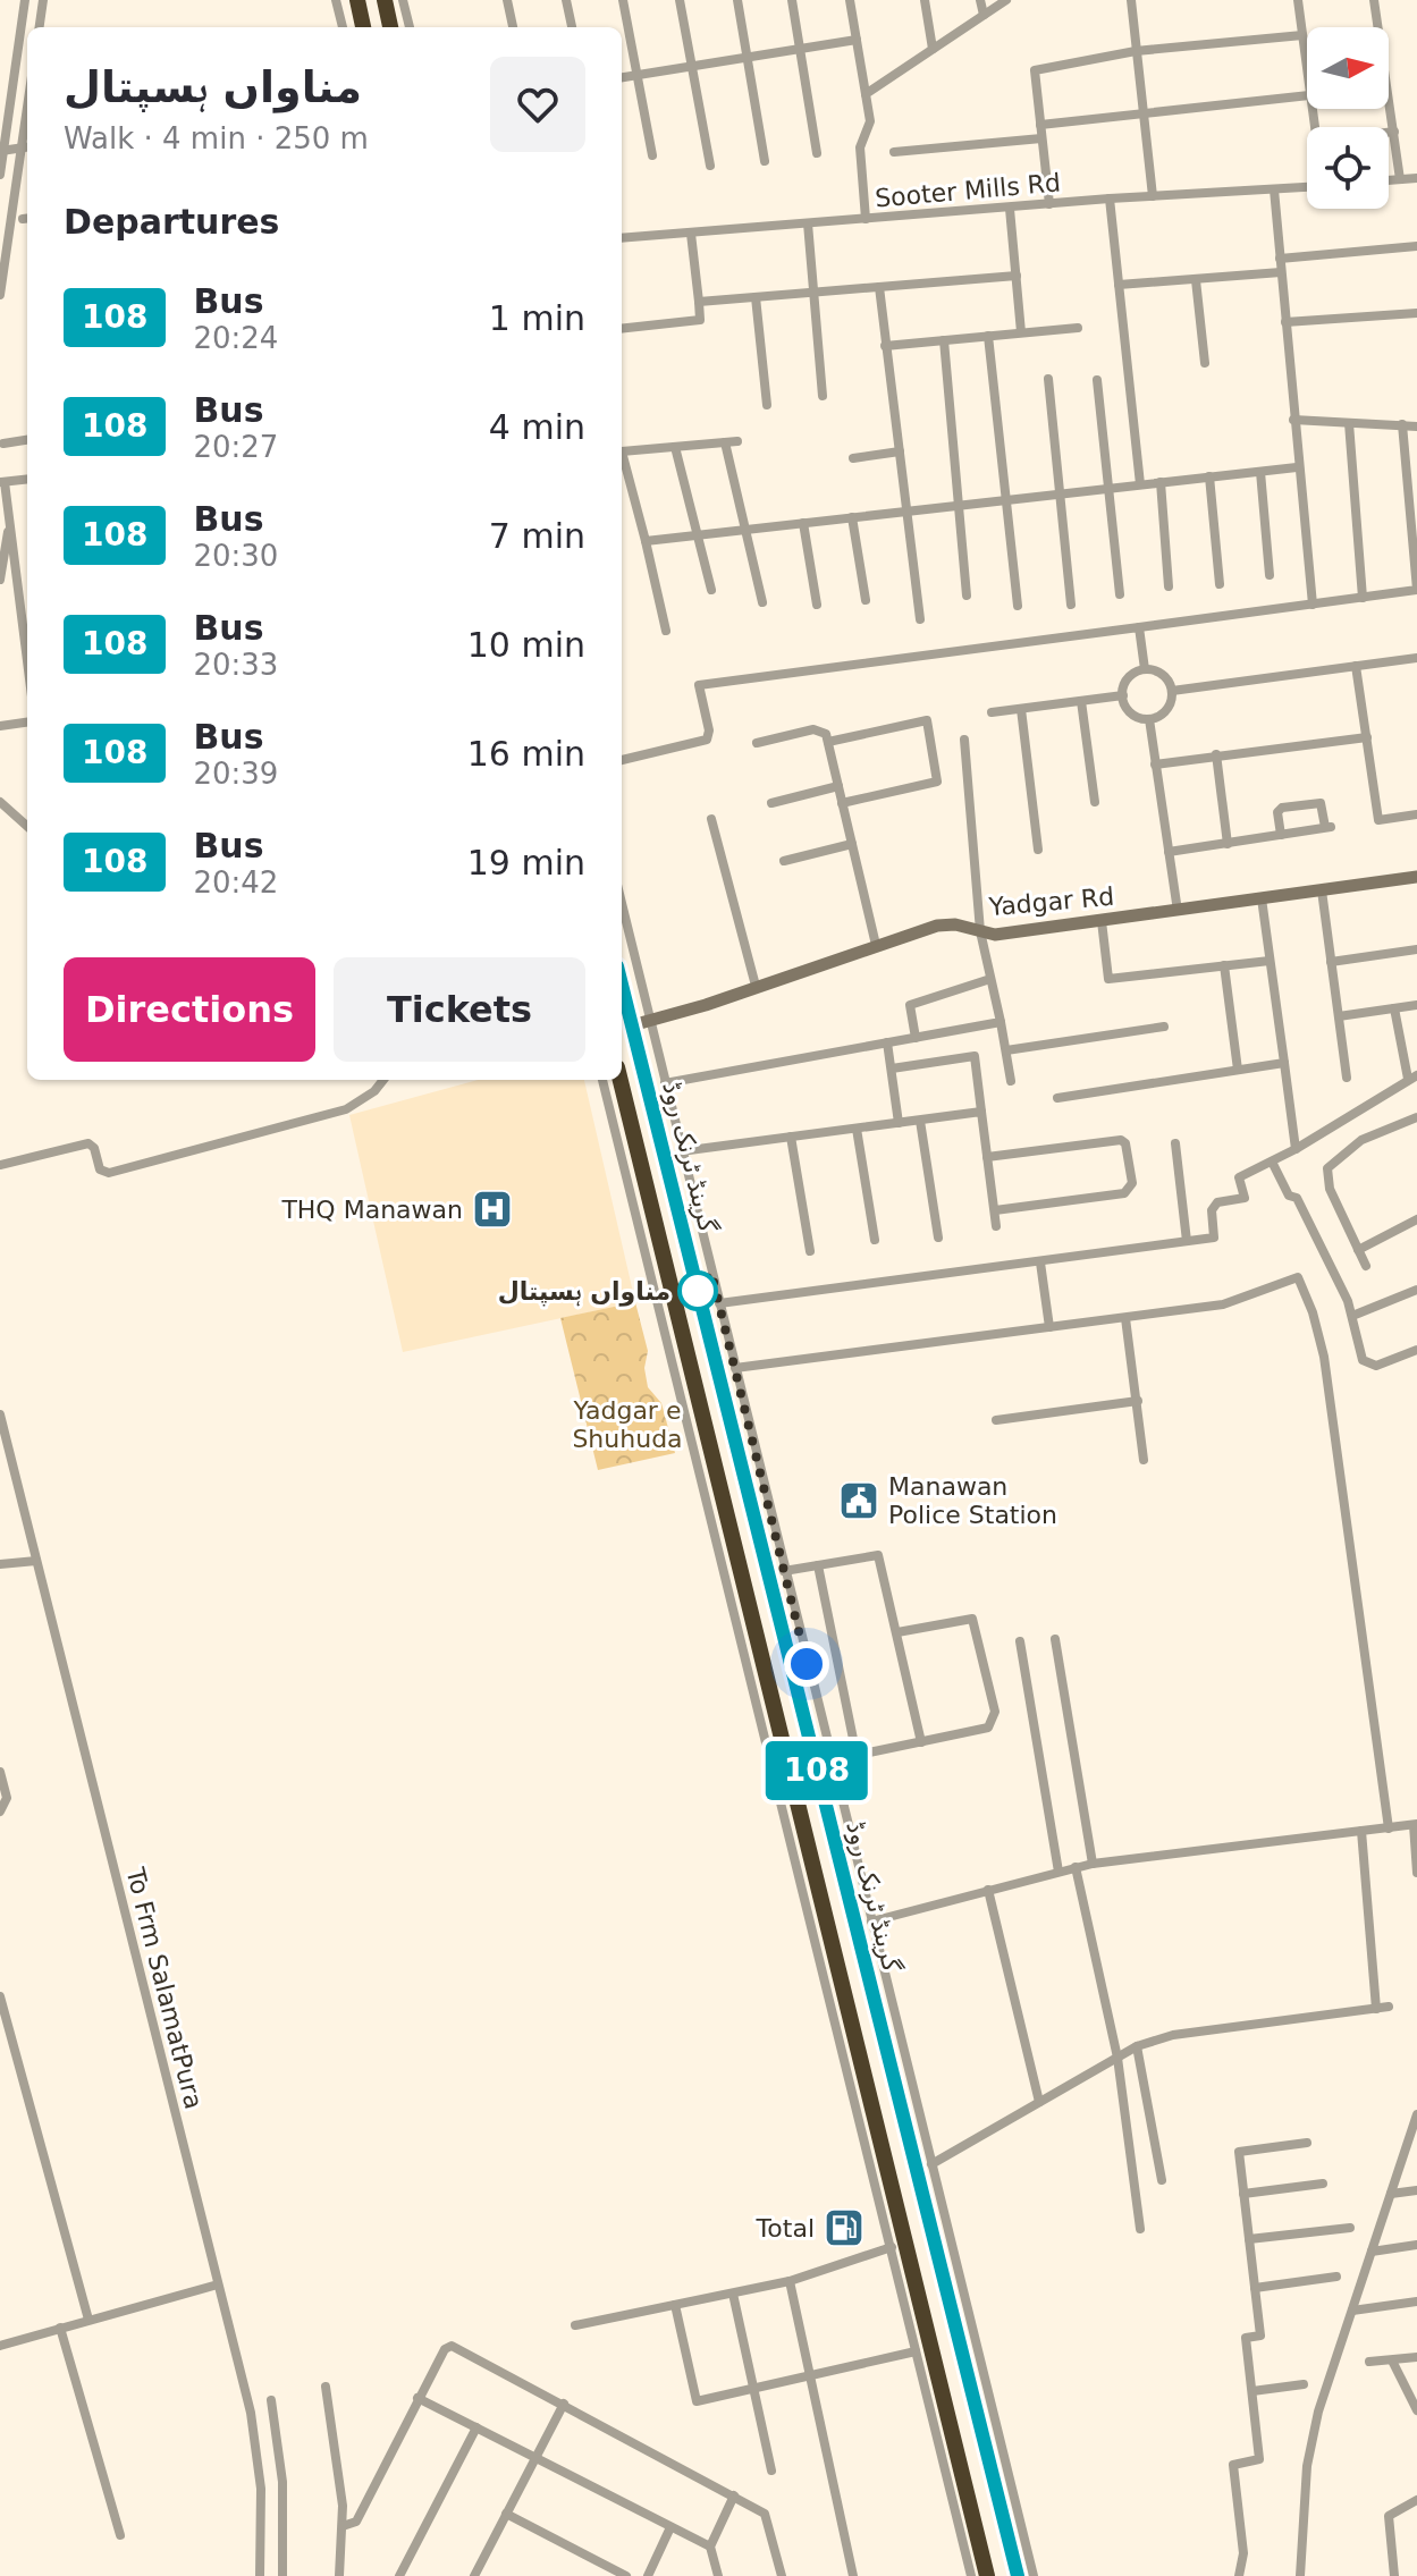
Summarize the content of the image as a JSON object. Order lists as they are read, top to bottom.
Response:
{
  "streets": {
    "highway": ["گرینڈ ٹرنک روڈ"],
    "street": ["Sooter Mills Rd", "Yadgar Rd", "To Frm SalamatPura"]
  },
  "crossings": [
    ["Yadgar Rd", "گرینڈ ٹرنک روڈ"]
  ],
  "parks": ["Yadgar e Shuhuda"],
  "places": {
    "hospital": ["THQ Manawan"],
    "other": ["مناواں ہسپتال"],
    "public building": ["Manawan Police Station"],
    "fuel station": ["Total"]
  },
  "lines": ["bus line 108"],
  "north": "right",
  "page": {
    "on_map": "108",
    "heading": [
      ["مناواں ہسپتال", "Walk · 4 min · 250 m"],
      "Departures"
    ],
    "list": [
      {
        "mark": "108",
        "name": "Bus",
        "note": "20:24",
        "value": "1 min"
      },
      {
        "mark": "108",
        "name": "Bus",
        "note": "20:27",
        "value": "4 min"
      },
      {
        "mark": "108",
        "name": "Bus",
        "note": "20:30",
        "value": "7 min"
      },
      {
        "mark": "108",
        "name": "Bus",
        "note": "20:33",
        "value": "10 min"
      },
      {
        "mark": "108",
        "name": "Bus",
        "note": "20:39",
        "value": "16 min"
      },
      {
        "mark": "108",
        "name": "Bus",
        "note": "20:42",
        "value": "19 min"
      }
    ],
    "buttons": ["Directions", "Tickets"]
  }
}
